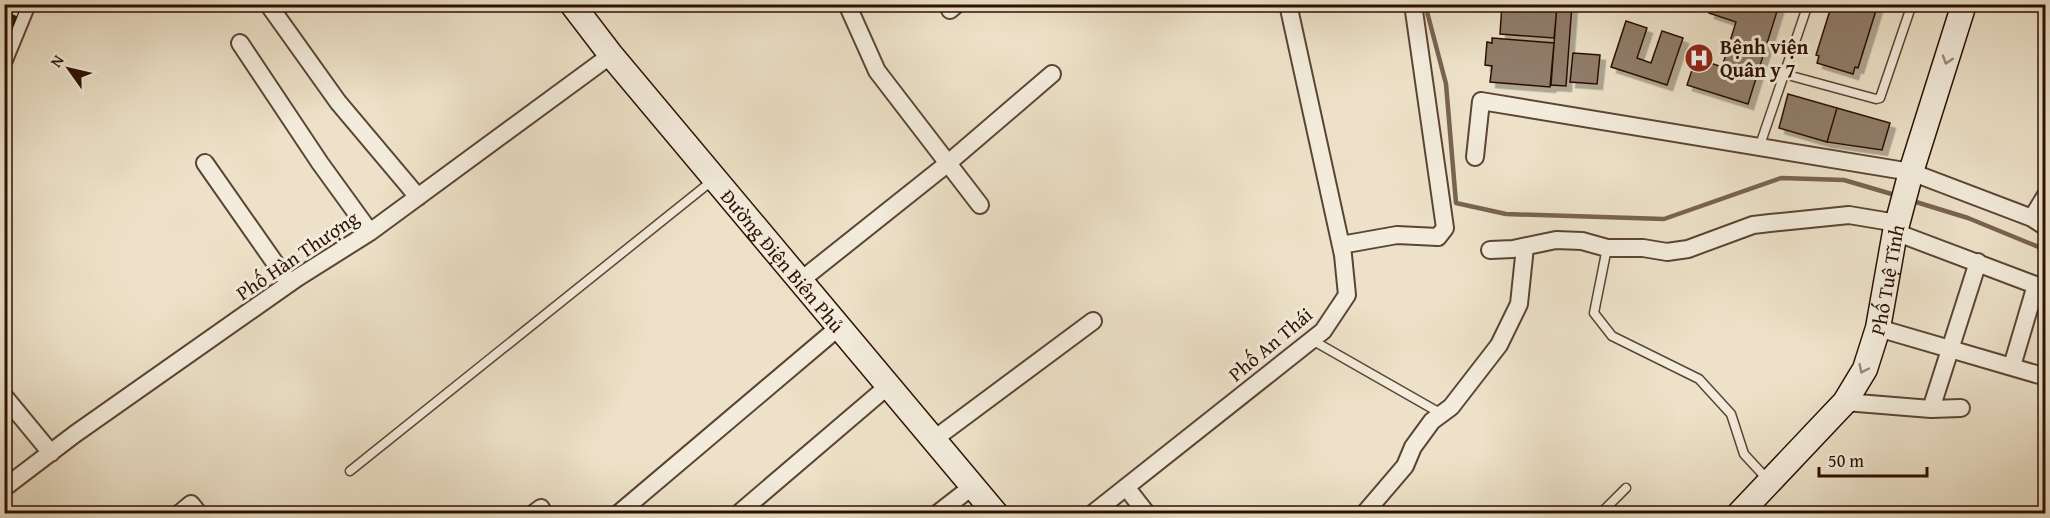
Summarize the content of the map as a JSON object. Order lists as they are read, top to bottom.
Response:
{
  "streets": {
    "main road": ["Đường Điện Biên Phủ", "Phố Tuệ Tĩnh"],
    "street": ["Phố Hàn Thượng", "Phố An Thái"]
  },
  "crossings": [
    ["Phố Hàn Thượng", "Đường Điện Biên Phủ"]
  ],
  "one_way": ["Phố Tuệ Tĩnh"],
  "places": {
    "hospital": ["Bệnh viện Quân y 7"]
  },
  "scale_bar": "50 m",
  "north": "top left"
}
